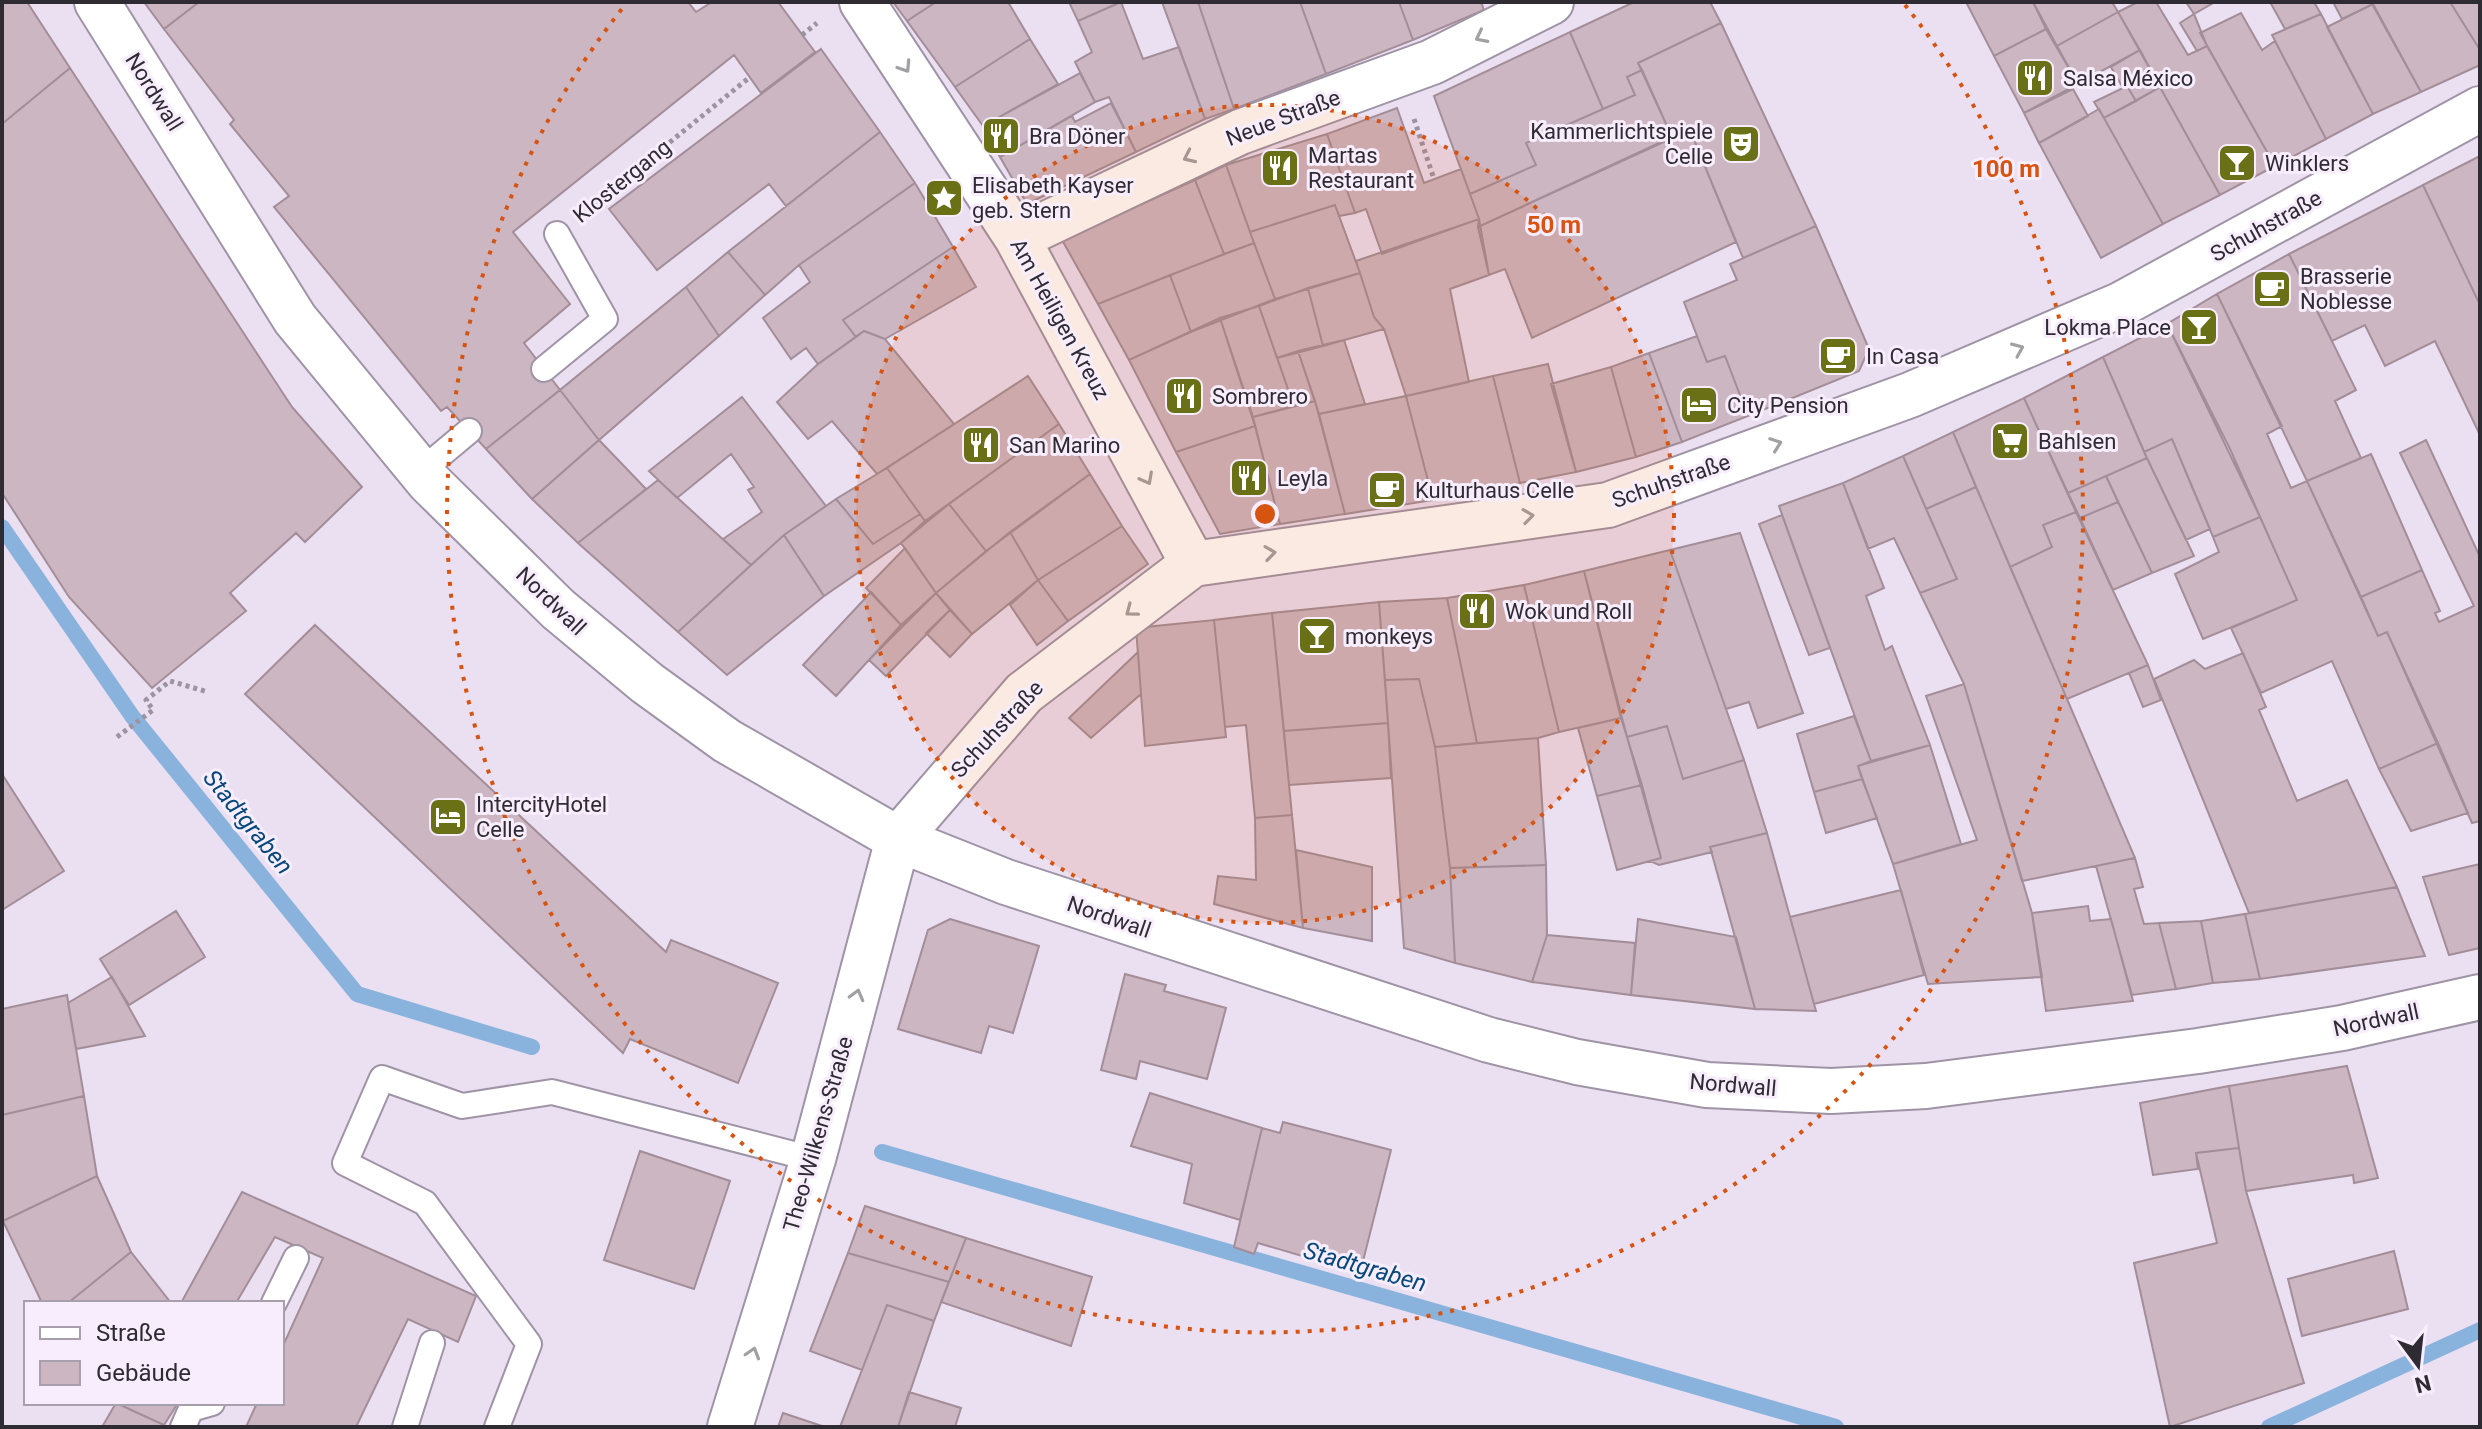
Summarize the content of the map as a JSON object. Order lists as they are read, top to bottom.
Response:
{
  "streets": {
    "street": [
      "Nordwall",
      "Neue Straße",
      "Schuhstraße",
      "Am Heiligen Kreuz",
      "Theo-Wilkens-Straße"
    ],
    "lane": ["Klostergang"]
  },
  "crossings": [
    ["Nordwall", "Schuhstraße"],
    ["Nordwall", "Theo-Wilkens-Straße"],
    ["Neue Straße", "Am Heiligen Kreuz"],
    ["Schuhstraße", "Am Heiligen Kreuz"],
    ["Schuhstraße", "Theo-Wilkens-Straße"]
  ],
  "one_way": ["Neue Straße", "Am Heiligen Kreuz", "Theo-Wilkens-Straße"],
  "water": ["Stadtgraben"],
  "places": {
    "restaurant": [
      "Salsa México",
      "Bra Döner",
      "Martas Restaurant",
      "Sombrero",
      "San Marino",
      "Leyla",
      "Wok und Roll"
    ],
    "theatre": ["Kammerlichtspiele Celle"],
    "bar": ["Winklers", "Lokma Place", "monkeys"],
    "place": ["Elisabeth Kayser geb. Stern"],
    "cafe": ["Brasserie Noblesse", "In Casa", "Kulturhaus Celle"],
    "hotel": ["City Pension", "IntercityHotel Celle"],
    "supermarket": ["Bahlsen"]
  },
  "legend": ["Straße", "Gebäude"],
  "north": "bottom",
  "rings": ["100 m", "50 m"]
}
